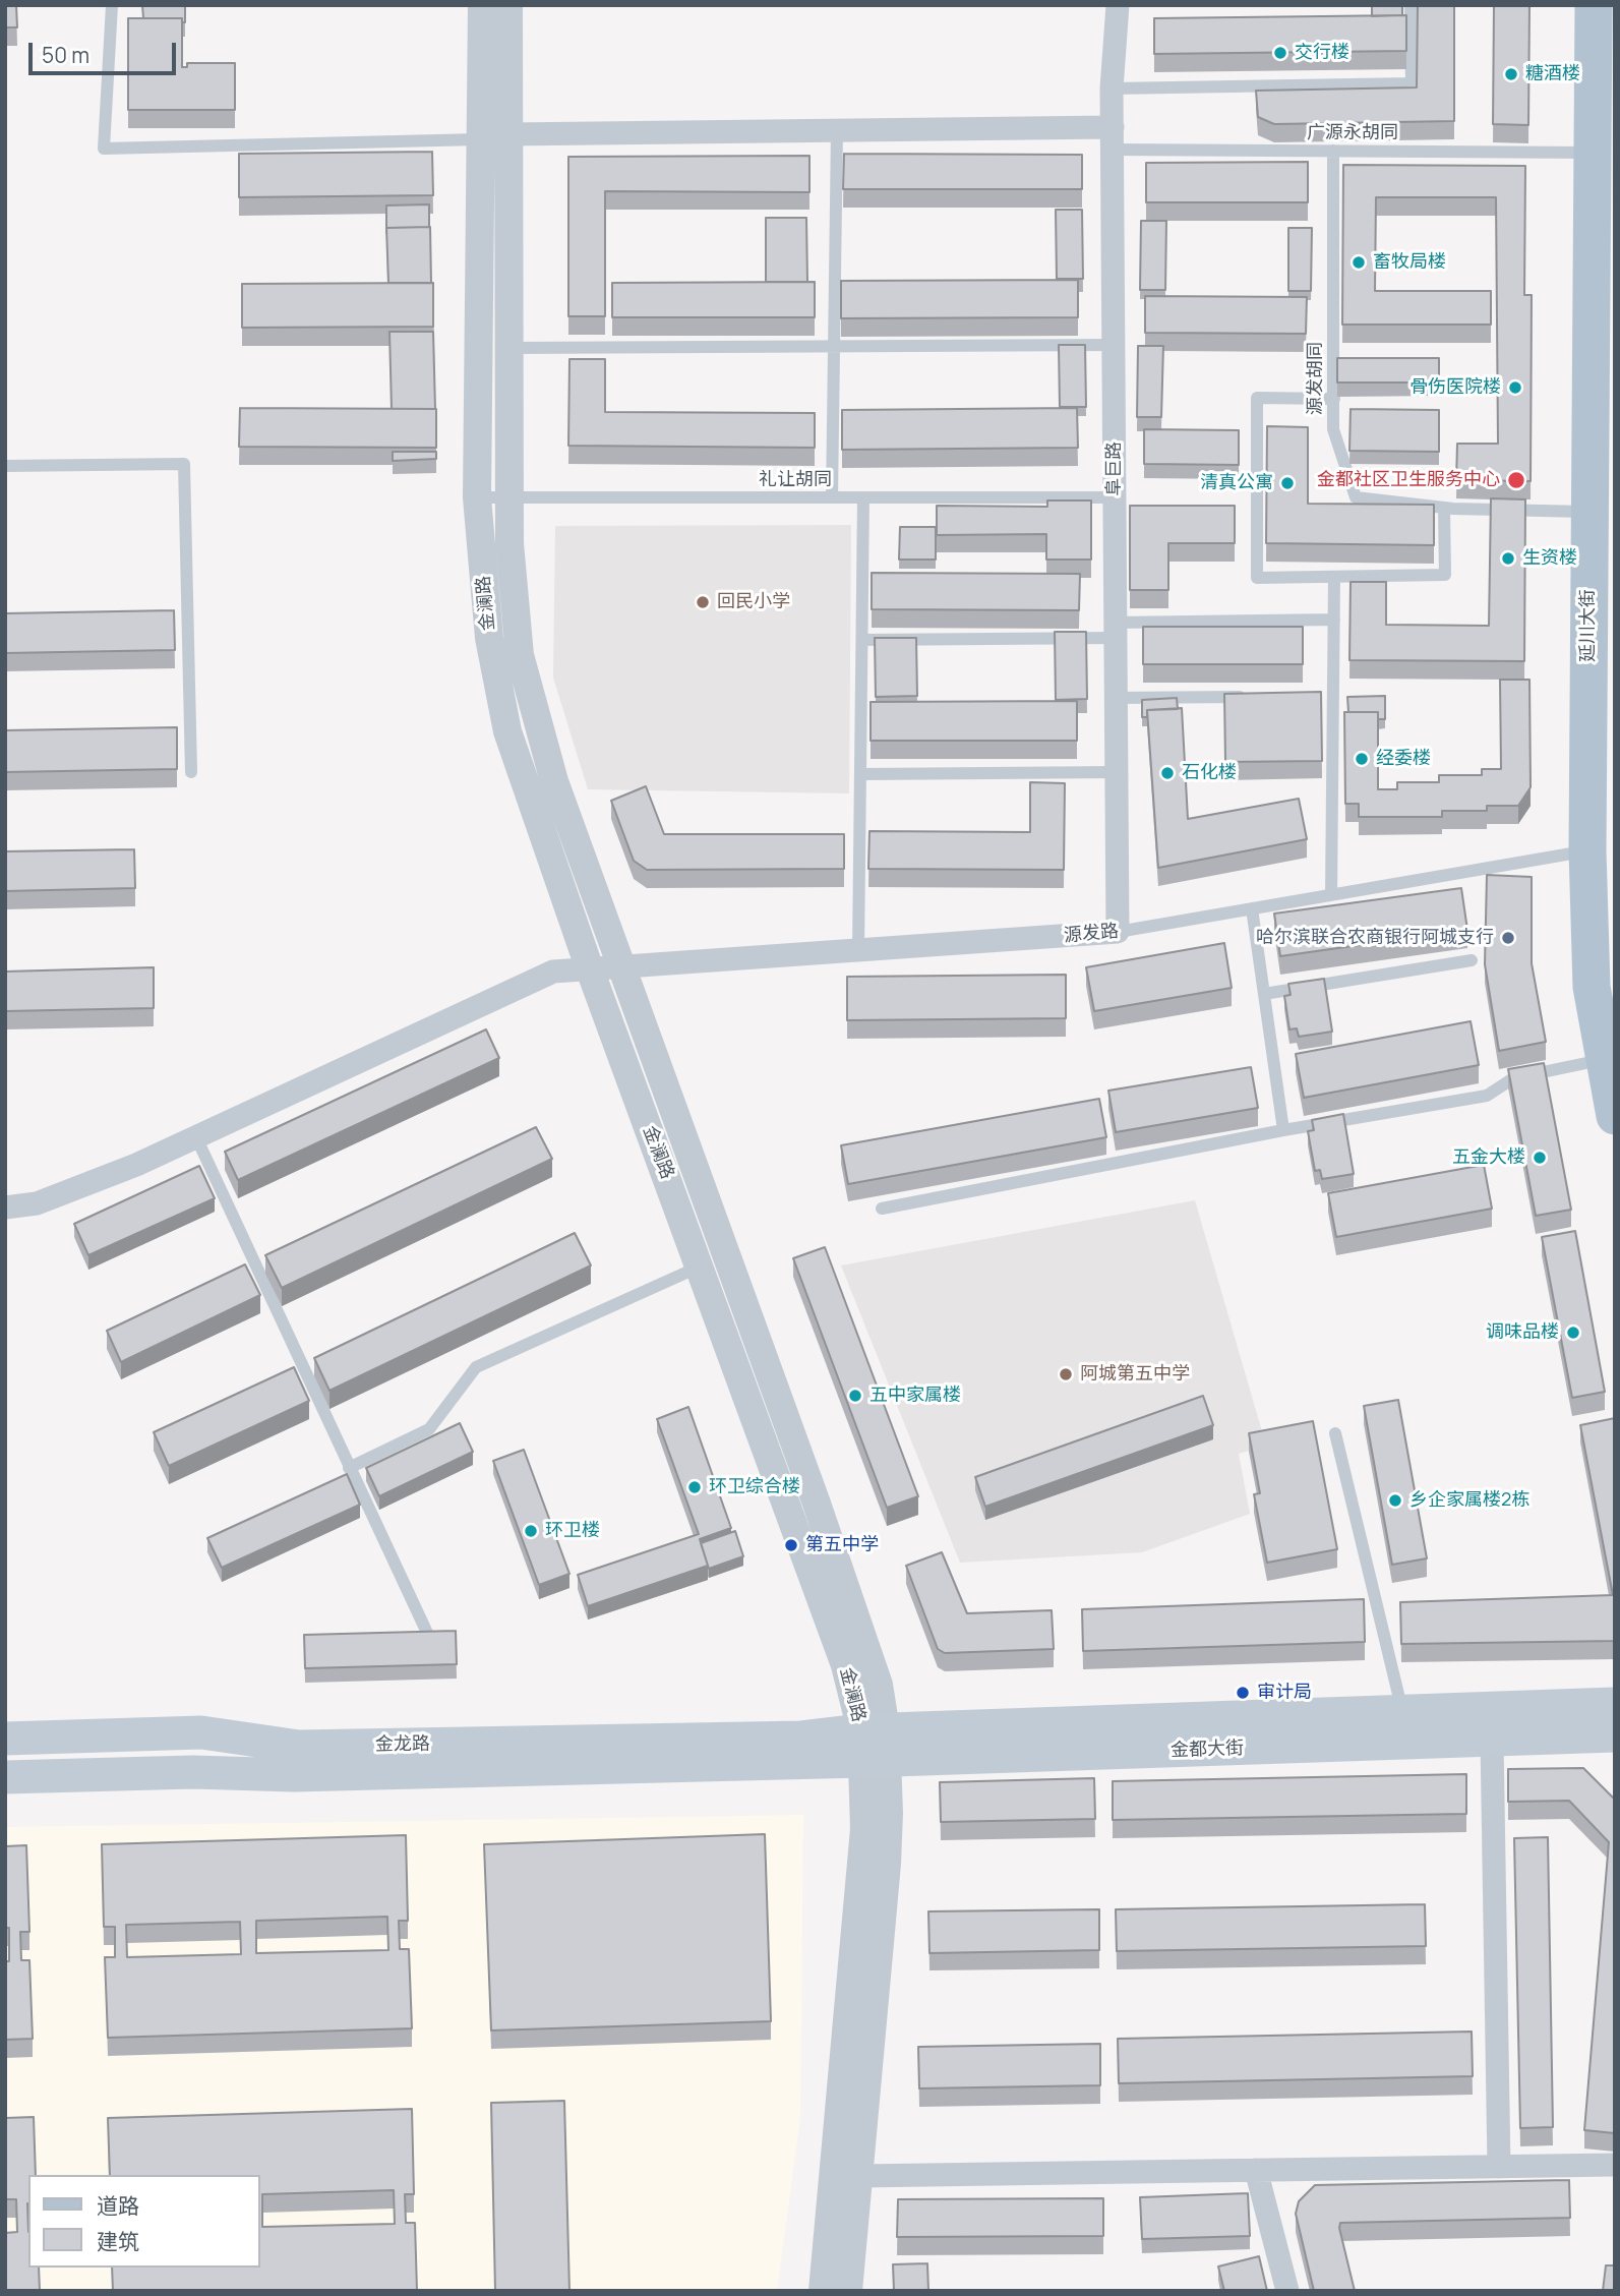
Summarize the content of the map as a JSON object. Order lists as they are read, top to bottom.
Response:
{
  "streets": {
    "main road": ["延川大街", "金龙路", "金都大街"],
    "street": ["阜巨路", "金澜路", "源发路"],
    "lane": ["广源永胡同", "源发胡同", "礼让胡同"]
  },
  "crossings": [
    ["广源永胡同", "源发胡同"],
    ["广源永胡同", "阜巨路"],
    ["广源永胡同", "延川大街"],
    ["源发胡同", "延川大街"],
    ["阜巨路", "礼让胡同"],
    ["阜巨路", "源发路"],
    ["礼让胡同", "金澜路"],
    ["金澜路", "源发路"],
    ["金澜路", "金都大街"],
    ["延川大街", "源发路"],
    ["金龙路", "金都大街"]
  ],
  "places": [
    "交行楼",
    "糖酒楼",
    "畜牧局楼",
    "骨伤医院楼",
    "金都社区卫生服务中心",
    "清真公寓",
    "生资楼",
    "回民小学",
    "经委楼",
    "石化楼",
    "哈尔滨联合农商银行阿城支行",
    "五金大楼",
    "调味品楼",
    "阿城第五中学",
    "五中家属楼",
    "环卫综合楼",
    "乡企家属楼2栋",
    "环卫楼",
    "第五中学",
    "审计局"
  ],
  "legend": ["道路", "建筑"],
  "scale_bar": "50 m"
}
